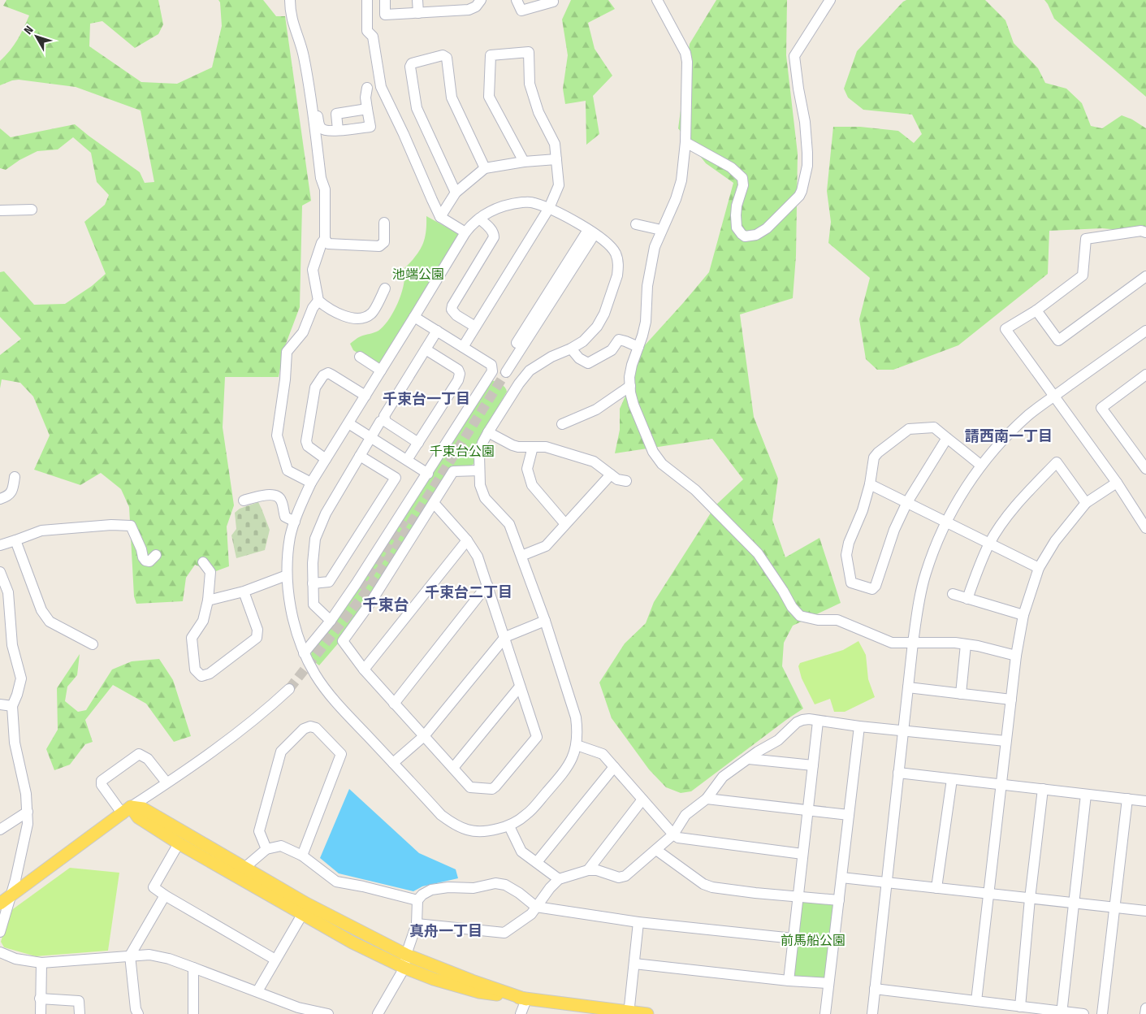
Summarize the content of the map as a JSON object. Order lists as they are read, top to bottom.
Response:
{
  "districts": [
    "千束台一丁目",
    "請西南一丁目",
    "千束台二丁目",
    "千束台",
    "真舟一丁目"
  ],
  "parks": ["池端公園", "千束台公園", "前馬船公園"],
  "north": "top left"
}
